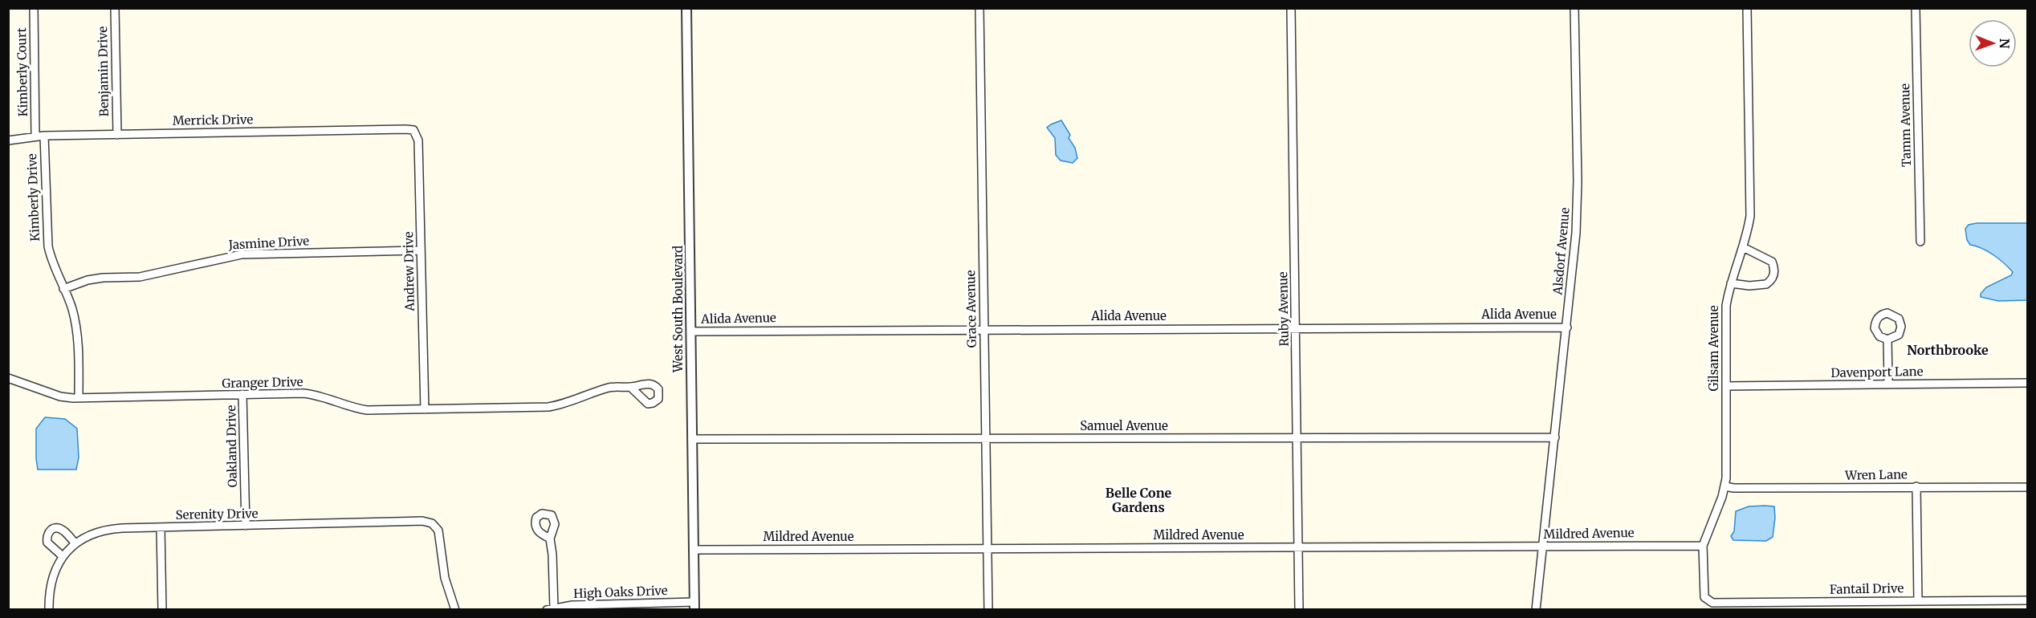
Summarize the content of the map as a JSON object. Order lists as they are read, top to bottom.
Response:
{
  "streets": {
    "street": [
      "Benjamin Drive",
      "Kimberly Court",
      "Merrick Drive",
      "Tamm Avenue",
      "Kimberly Drive",
      "Jasmine Drive",
      "Alsdorf Avenue",
      "Andrew Drive",
      "West South Boulevard",
      "Grace Avenue",
      "Ruby Avenue",
      "Alida Avenue",
      "Gilsam Avenue",
      "Davenport Lane",
      "Granger Drive",
      "Samuel Avenue",
      "Oakland Drive",
      "Wren Lane",
      "Serenity Drive",
      "Mildred Avenue",
      "Fantail Drive",
      "High Oaks Drive"
    ]
  },
  "crossings": [
    ["Benjamin Drive", "Merrick Drive"],
    ["Kimberly Court", "Merrick Drive"],
    ["Merrick Drive", "Kimberly Drive"],
    ["Merrick Drive", "Andrew Drive"],
    ["Kimberly Drive", "Jasmine Drive"],
    ["Kimberly Drive", "Granger Drive"],
    ["Jasmine Drive", "Andrew Drive"],
    ["Alsdorf Avenue", "Alida Avenue"],
    ["Alsdorf Avenue", "Samuel Avenue"],
    ["Alsdorf Avenue", "Mildred Avenue"],
    ["Andrew Drive", "Granger Drive"],
    ["West South Boulevard", "Alida Avenue"],
    ["West South Boulevard", "Samuel Avenue"],
    ["West South Boulevard", "Mildred Avenue"],
    ["West South Boulevard", "High Oaks Drive"],
    ["Grace Avenue", "Alida Avenue"],
    ["Grace Avenue", "Samuel Avenue"],
    ["Grace Avenue", "Mildred Avenue"],
    ["Ruby Avenue", "Alida Avenue"],
    ["Ruby Avenue", "Samuel Avenue"],
    ["Ruby Avenue", "Mildred Avenue"],
    ["Gilsam Avenue", "Davenport Lane"],
    ["Gilsam Avenue", "Wren Lane"],
    ["Gilsam Avenue", "Mildred Avenue"],
    ["Gilsam Avenue", "Fantail Drive"],
    ["Granger Drive", "Oakland Drive"],
    ["Oakland Drive", "Serenity Drive"]
  ],
  "districts": ["Northbrooke", "Belle Cone Gardens"],
  "north": "right"
}
